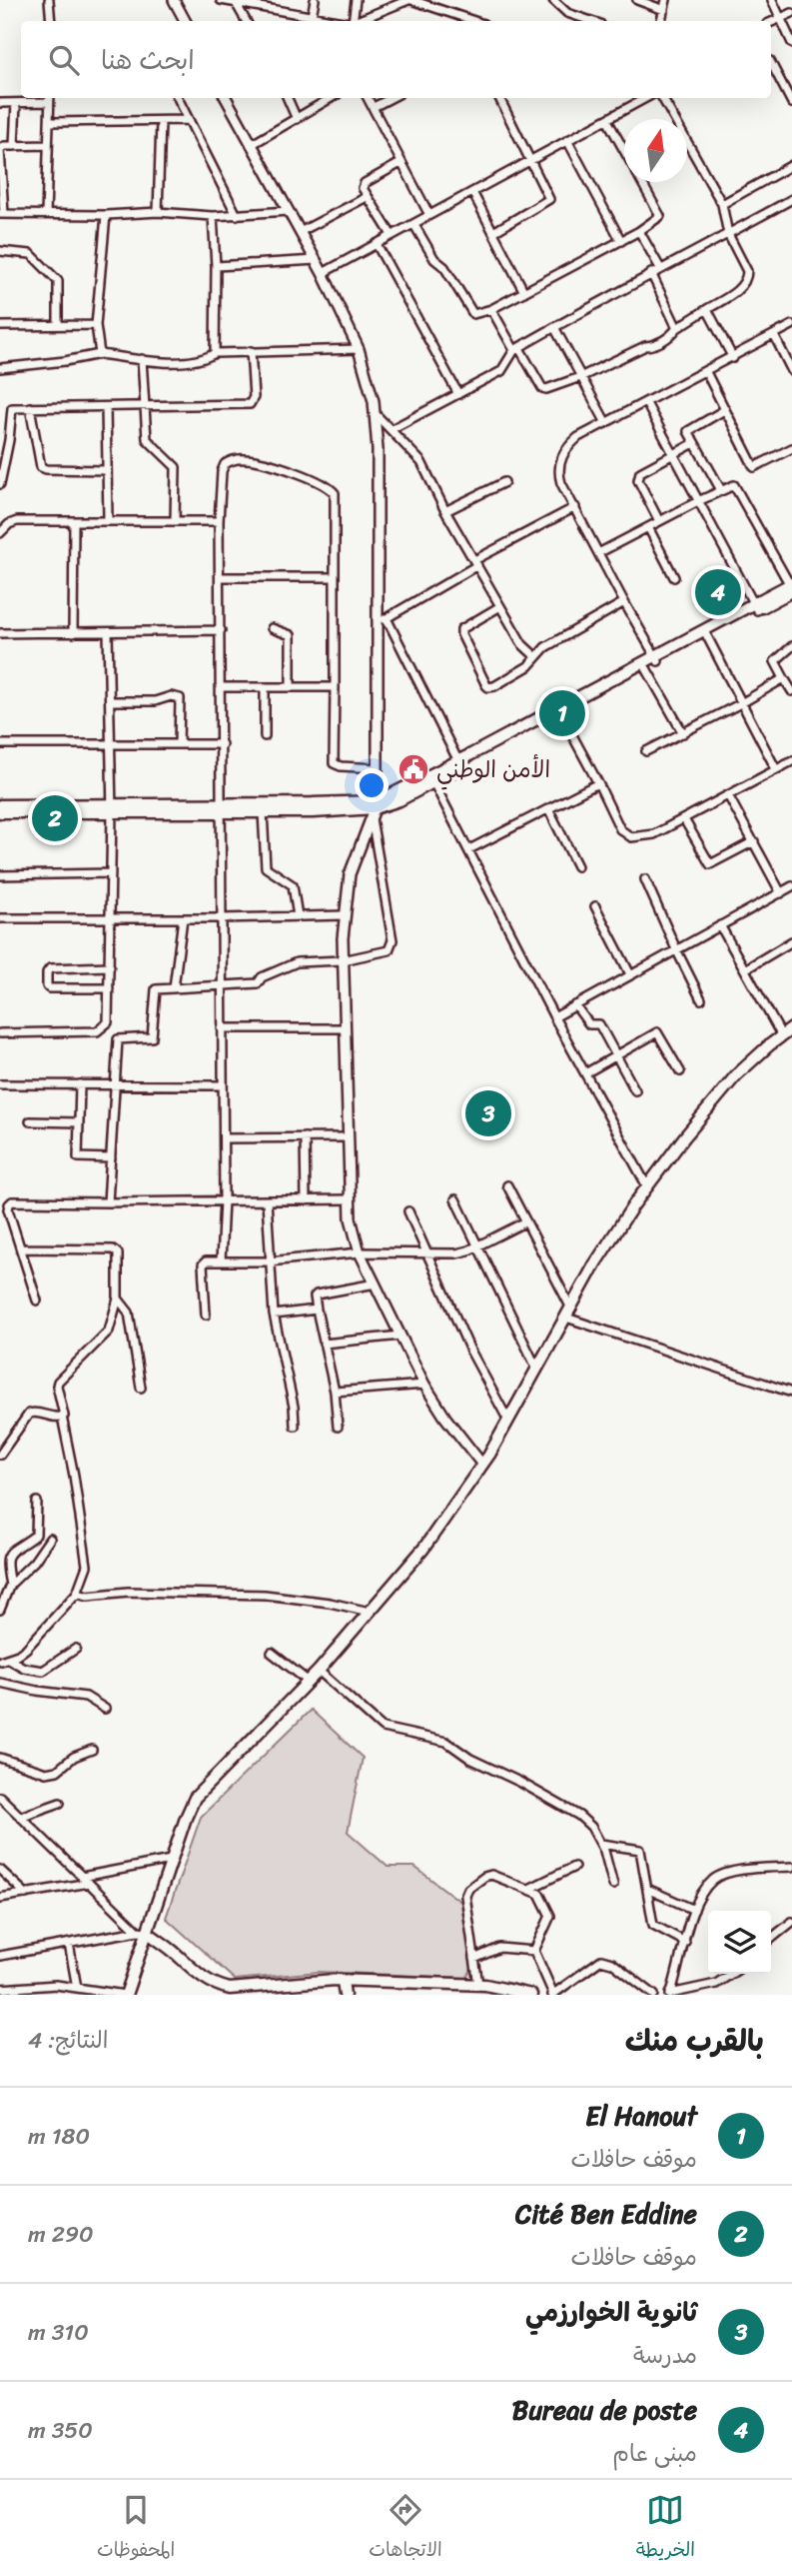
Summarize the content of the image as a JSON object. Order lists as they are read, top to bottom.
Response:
{
  "places": {
    "public building": ["الأمن الوطني"]
  },
  "north": "top",
  "page": {
    "search": "ابحث هنا",
    "pins": [
      "4",
      "1",
      "2",
      "3"
    ],
    "heading": ["بالقرب منك", "النتائج: 4"],
    "list": [
      {
        "mark": "1",
        "name": "El Hanout",
        "note": "موقف حافلات",
        "value": "180 m"
      },
      {
        "mark": "2",
        "name": "Cité Ben Eddine",
        "note": "موقف حافلات",
        "value": "290 m"
      },
      {
        "mark": "3",
        "name": "ثانوية الخوارزمي",
        "note": "مدرسة",
        "value": "310 m"
      },
      {
        "mark": "4",
        "name": "Bureau de poste",
        "note": "مبنى عام",
        "value": "350 m"
      }
    ],
    "nav": ["الخريطة", "الاتجاهات", "المحفوظات"]
  }
}
